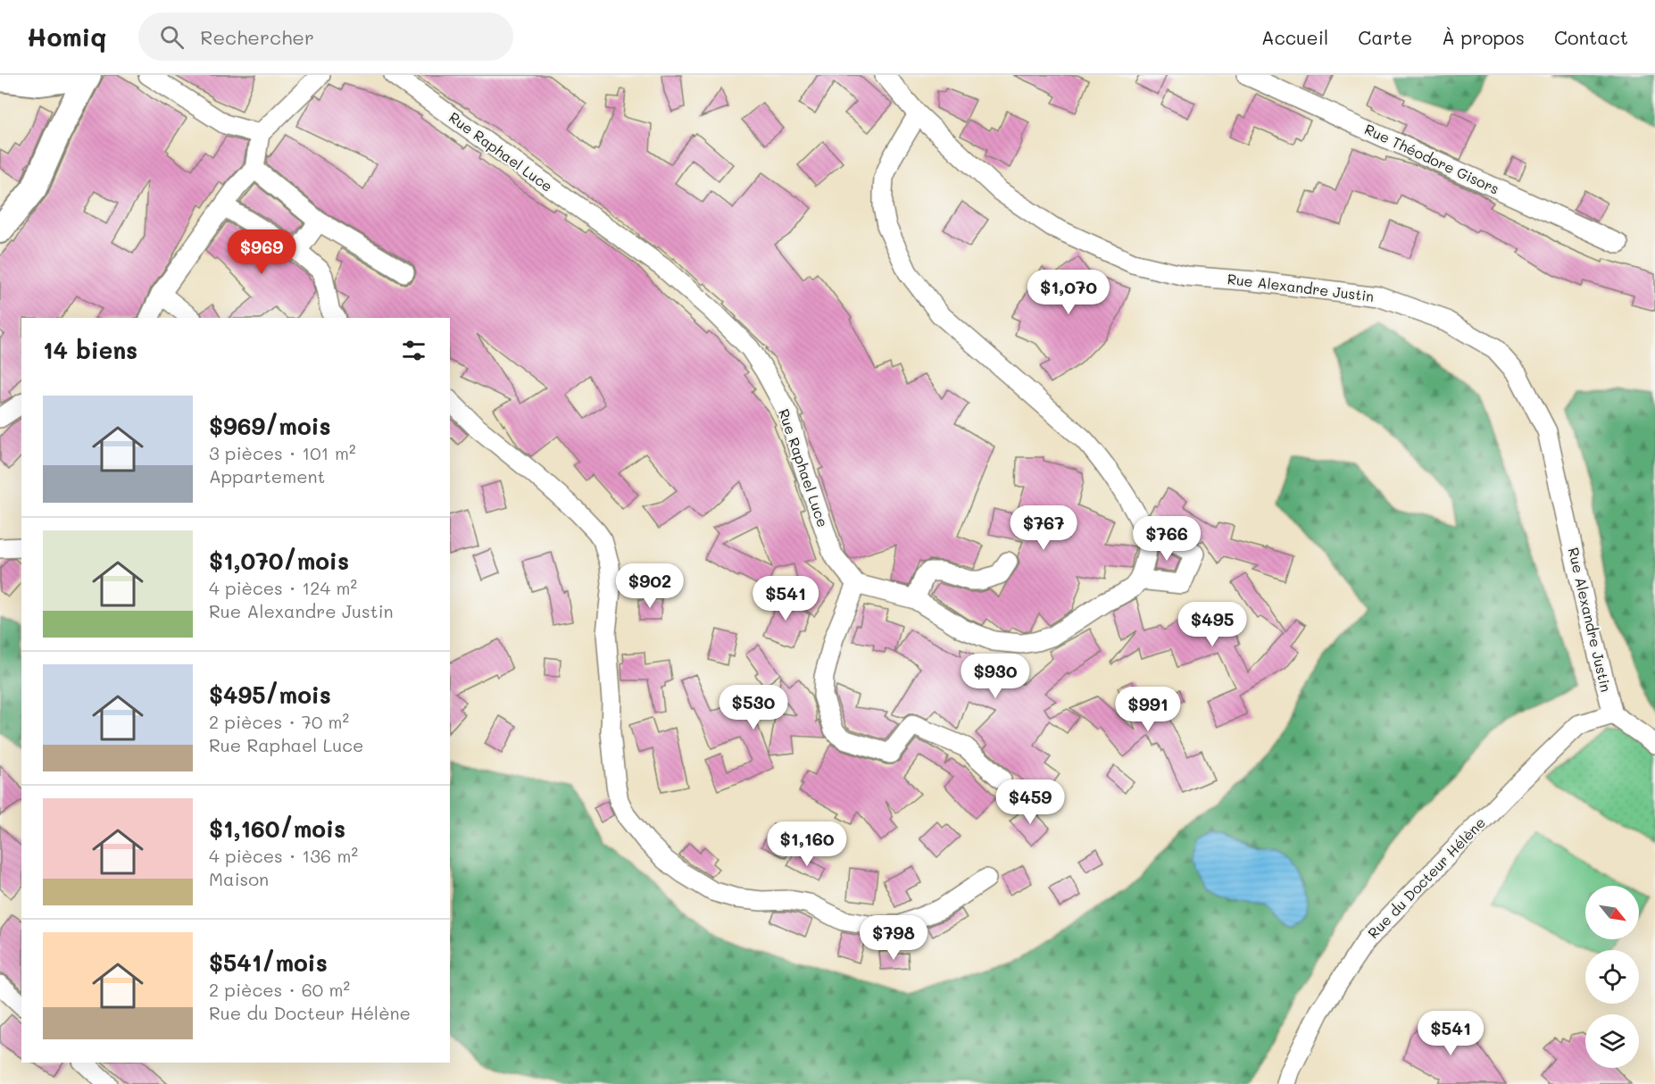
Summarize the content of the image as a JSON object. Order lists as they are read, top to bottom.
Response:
{
  "streets": {
    "street": [
      "Rue Raphael Luce",
      "Rue Théodore Gisors",
      "Rue Alexandre Justin",
      "Rue du Docteur Hélène"
    ]
  },
  "crossings": [
    ["Rue Alexandre Justin", "Rue du Docteur Hélène"]
  ],
  "north": "bottom right",
  "page": {
    "header": "Homiq",
    "search": "Rechercher",
    "nav": [
      "Accueil",
      "Carte",
      "À propos",
      "Contact"
    ],
    "price": [
      "$969",
      "$1,070",
      "$767",
      "$766",
      "$902",
      "$541",
      "$495",
      "$930",
      "$530",
      "$991",
      "$459",
      "$1,160",
      "$798",
      "$541"
    ],
    "heading": "14 biens",
    "list": [
      {
        "name": "$969/mois",
        "note": "3 pièces · 101 m² · Appartement"
      },
      {
        "name": "$1,070/mois",
        "note": "4 pièces · 124 m² · Rue Alexandre Justin"
      },
      {
        "name": "$495/mois",
        "note": "2 pièces · 70 m² · Rue Raphael Luce"
      },
      {
        "name": "$1,160/mois",
        "note": "4 pièces · 136 m² · Maison"
      },
      {
        "name": "$541/mois",
        "note": "2 pièces · 60 m² · Rue du Docteur Hélène"
      }
    ]
  }
}
